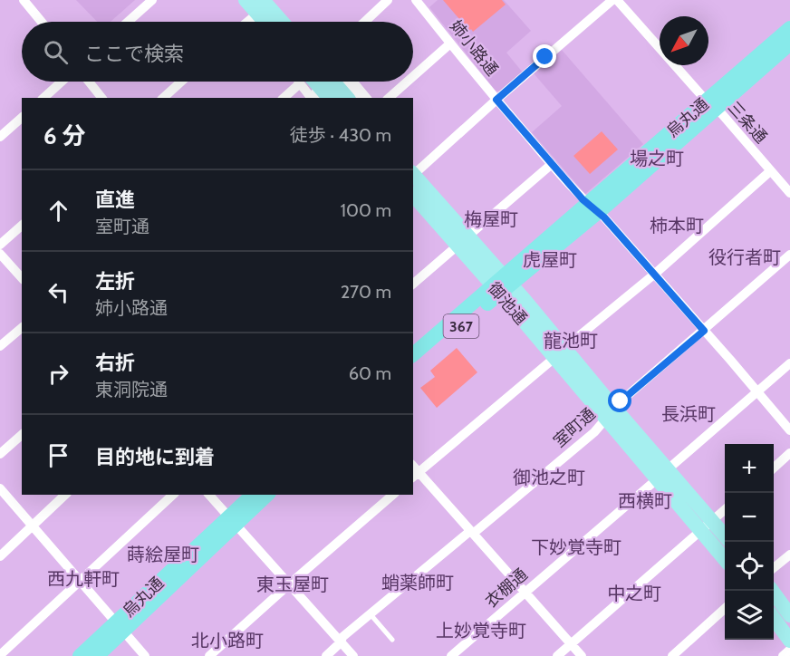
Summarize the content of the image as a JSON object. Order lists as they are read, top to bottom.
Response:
{
  "streets": {
    "highway": ["烏丸通", "367"],
    "main road": ["御池通"],
    "street": [
      "姉小路通",
      "三条通",
      "室町通",
      "衣棚通"
    ]
  },
  "crossings": [
    ["姉小路通", "烏丸通"],
    ["姉小路通", "室町通"],
    ["姉小路通", "衣棚通"],
    ["烏丸通", "三条通"],
    ["烏丸通", "御池通"],
    ["御池通", "室町通"],
    ["御池通", "衣棚通"]
  ],
  "districts": [
    "場之町",
    "梅屋町",
    "柿本町",
    "役行者町",
    "虎屋町",
    "龍池町",
    "長浜町",
    "御池之町",
    "西横町",
    "下妙覚寺町",
    "蒔絵屋町",
    "西九軒町",
    "蛸薬師町",
    "東玉屋町",
    "中之町",
    "上妙覚寺町",
    "北小路町"
  ],
  "north": "bottom left",
  "page": {
    "search": "ここで検索",
    "heading": ["6 分", "徒歩 · 430 m"],
    "list": [
      ["直進", "室町通", "100 m"],
      ["左折", "姉小路通", "270 m"],
      ["右折", "東洞院通", "60 m"],
      "目的地に到着"
    ],
    "map_buttons": ["+", "−"]
  }
}
